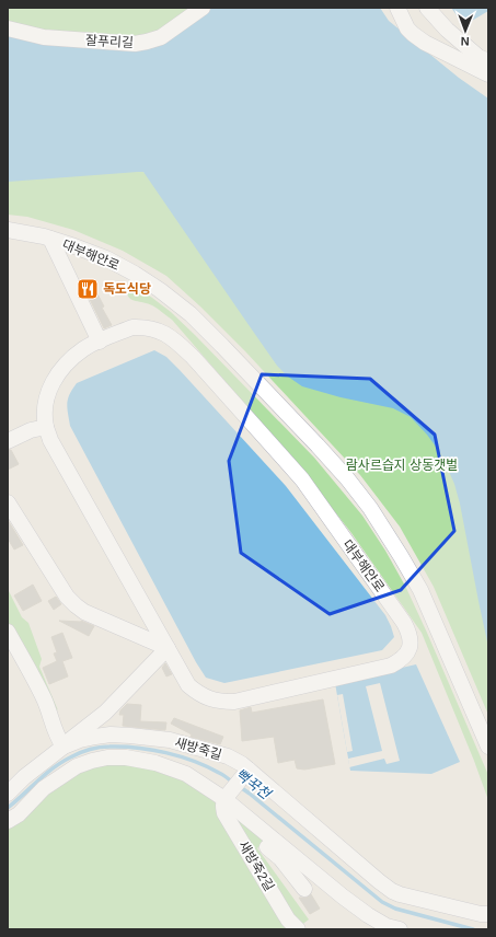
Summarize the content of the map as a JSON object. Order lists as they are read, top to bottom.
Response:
{
  "streets": {
    "street": [
      "잘푸리길",
      "대부해안로",
      "새방죽길",
      "새방죽2길"
    ]
  },
  "crossings": [
    ["새방죽길", "새방죽2길"]
  ],
  "water": ["뻑꾹천"],
  "parks": ["람사르습지 상동갯벌"],
  "places": {
    "restaurant": ["독도식당"]
  },
  "north": "bottom"
}
